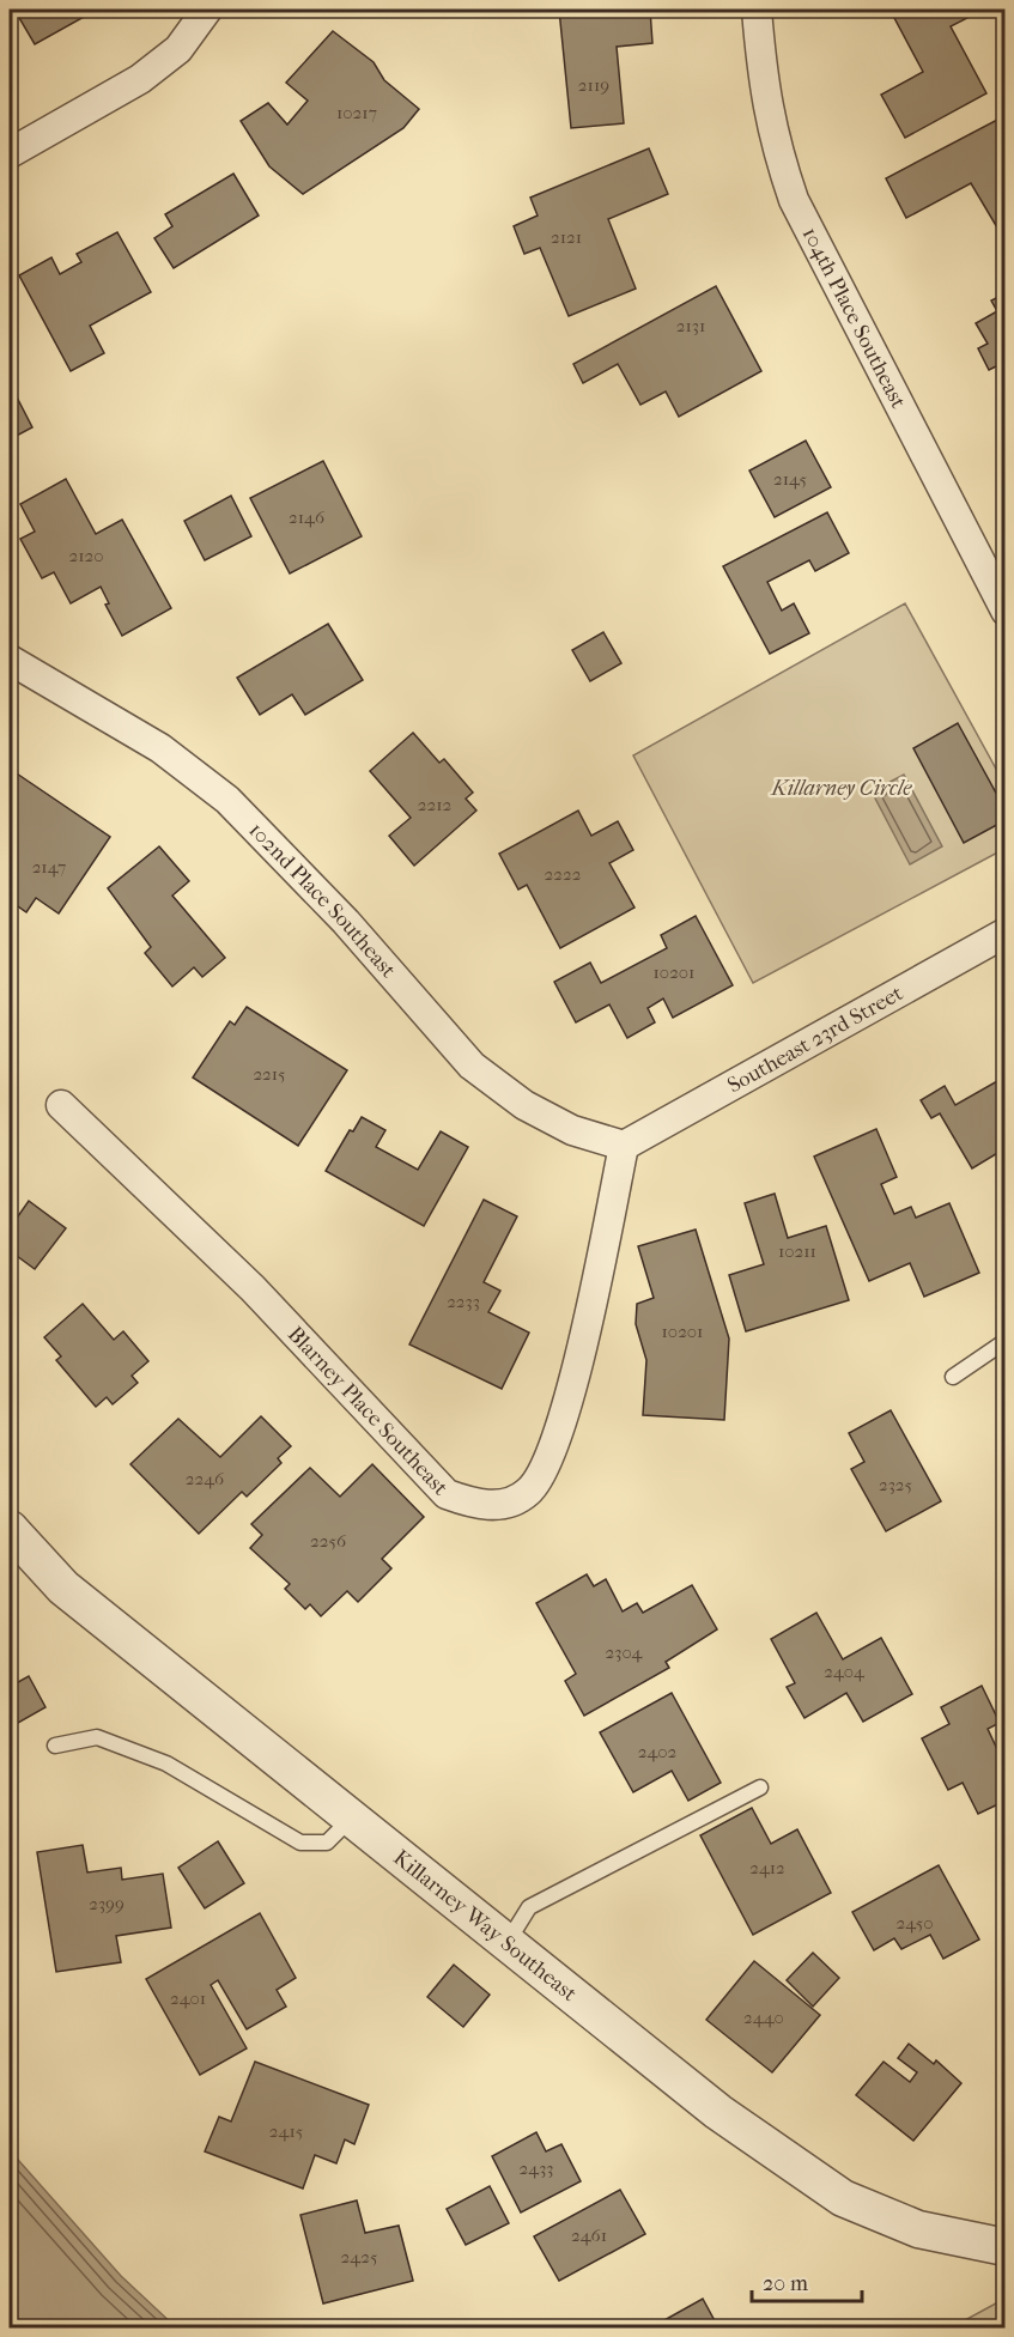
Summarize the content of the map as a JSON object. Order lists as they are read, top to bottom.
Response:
{
  "streets": {
    "street": [
      "104th Place Southeast",
      "102nd Place Southeast",
      "Southeast 23rd Street",
      "Blarney Place Southeast",
      "Killarney Way Southeast"
    ]
  },
  "crossings": [
    ["102nd Place Southeast", "Southeast 23rd Street"],
    ["102nd Place Southeast", "Blarney Place Southeast"],
    ["Southeast 23rd Street", "Blarney Place Southeast"]
  ],
  "parks": ["Killarney Circle"],
  "house_numbers": [
    "2119",
    "10217",
    "2121",
    "2131",
    "2145",
    "2146",
    "2120",
    "2212",
    "2147",
    "2222",
    "10201",
    "2215",
    "10211",
    "2233",
    "10201",
    "2246",
    "2325",
    "2256",
    "2304",
    "2404",
    "2402",
    "2412",
    "2399",
    "2450",
    "2401",
    "2440",
    "2415",
    "2433",
    "2461",
    "2425"
  ],
  "scale_bar": "20 m"
}
